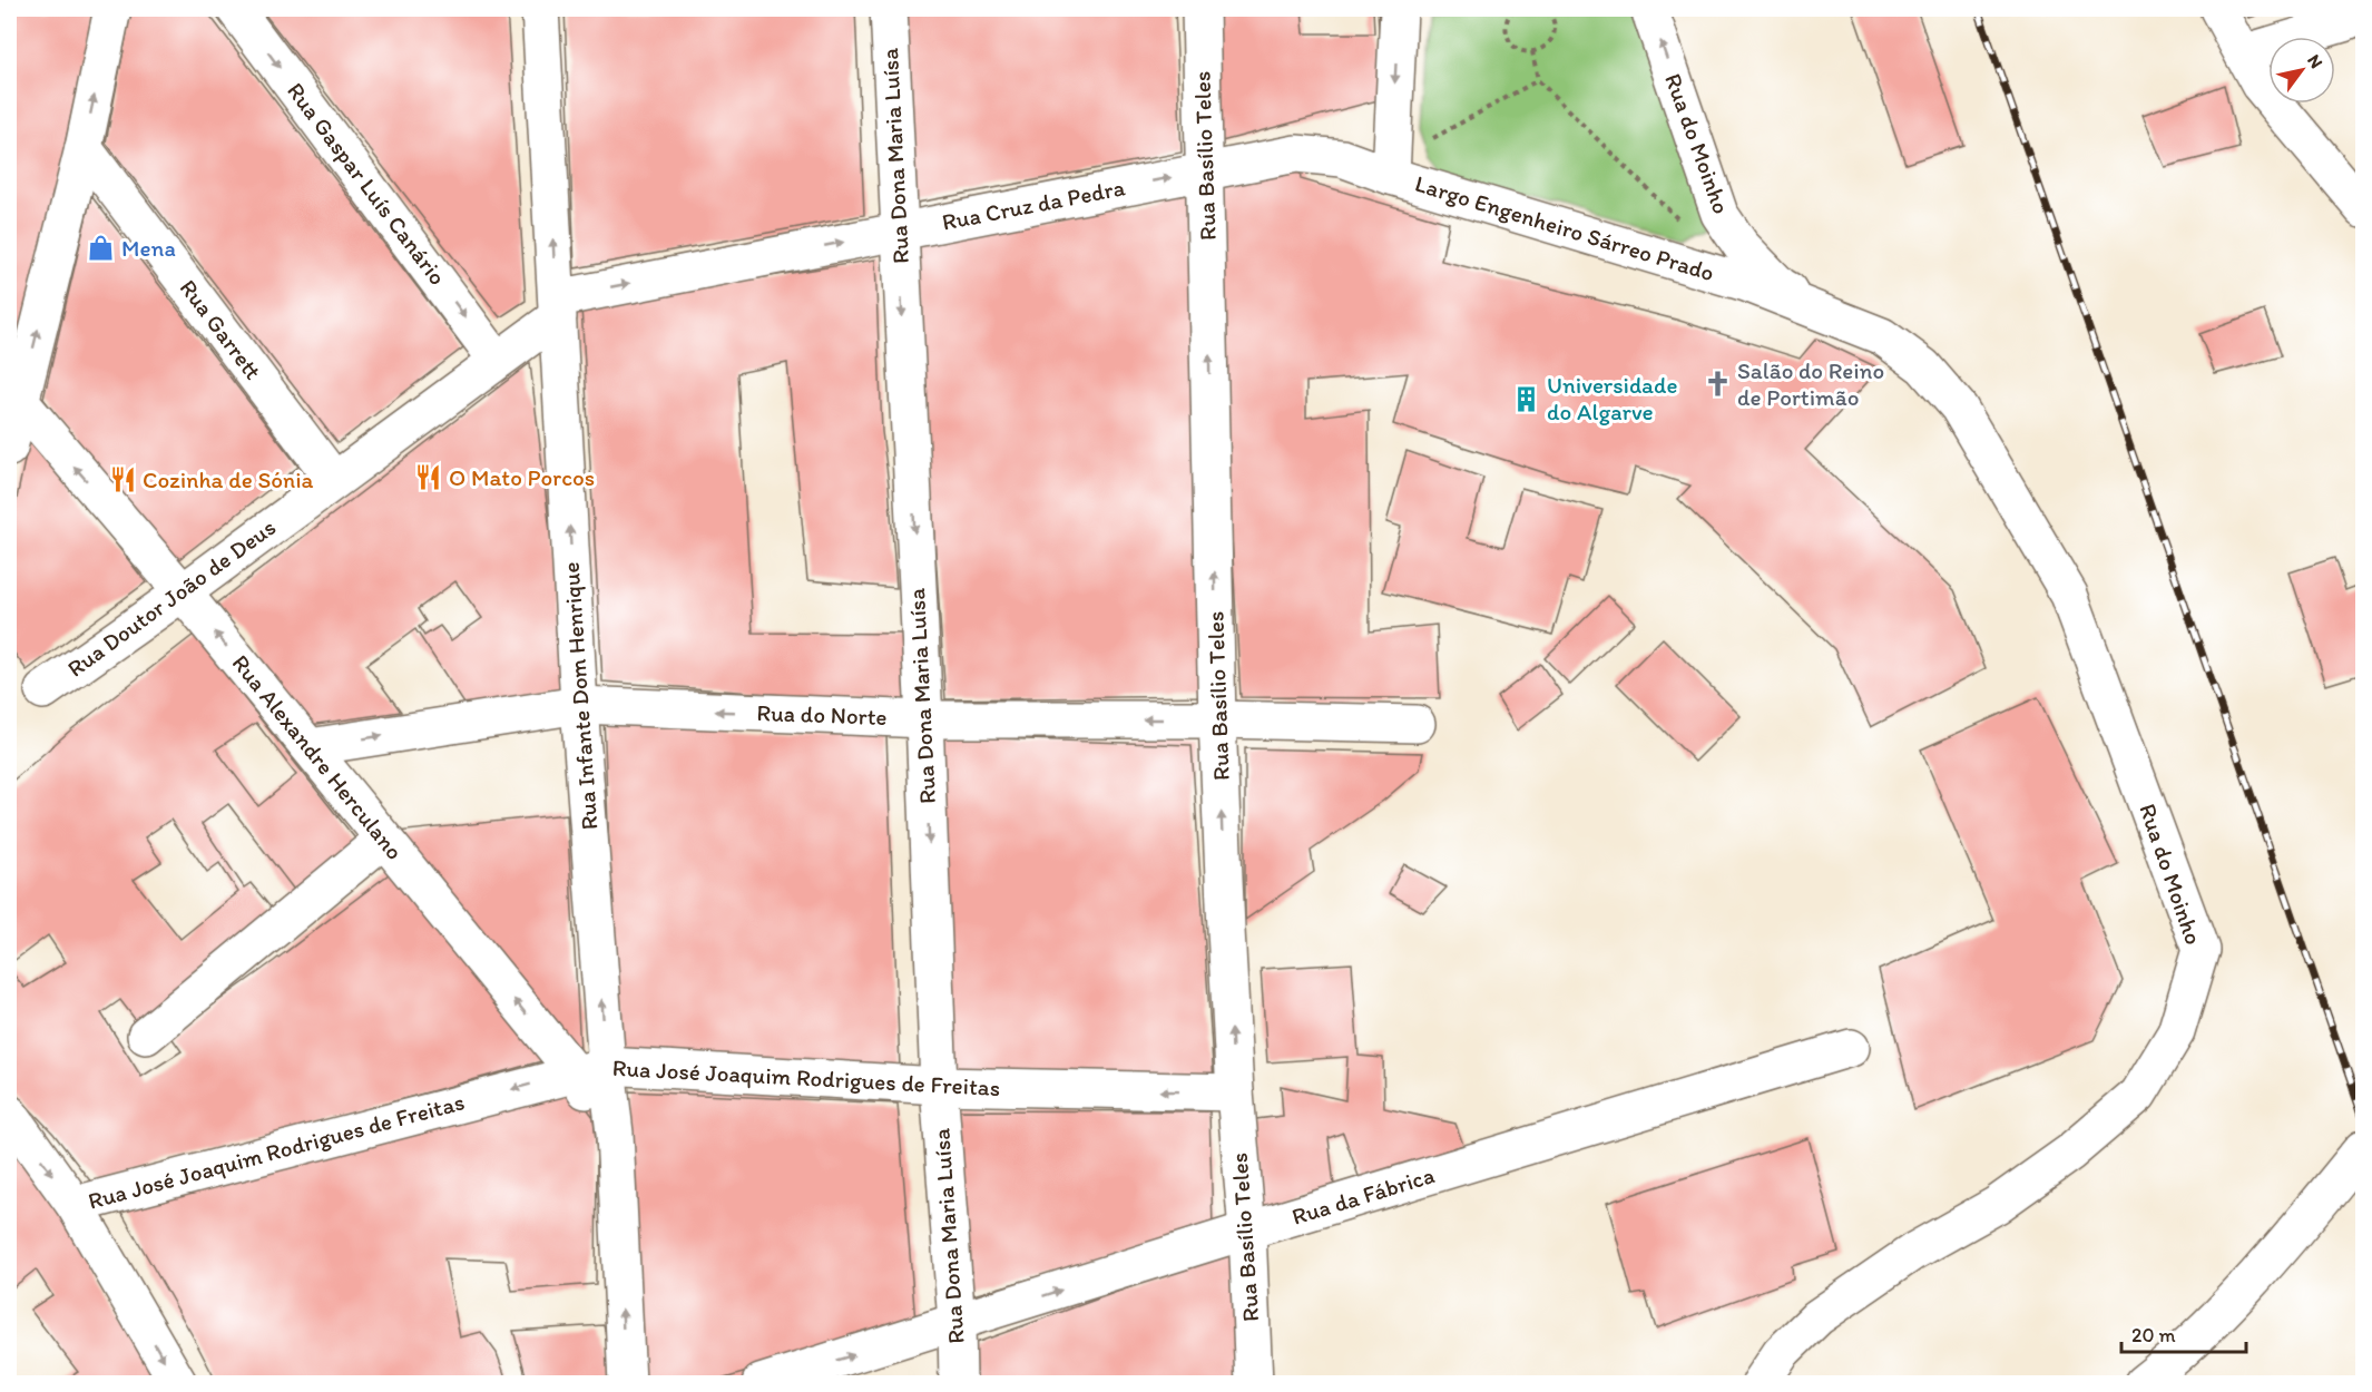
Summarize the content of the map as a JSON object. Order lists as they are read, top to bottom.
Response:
{
  "streets": {
    "street": [
      "Rua do Moinho",
      "Rua Dona Maria Luísa",
      "Rua Basílio Teles",
      "Rua Gaspar Luís Canário",
      "Rua Cruz da Pedra",
      "Largo Engenheiro Sárreo Prado",
      "Rua Garrett",
      "Rua Doutor João de Deus",
      "Rua Infante Dom Henrique",
      "Rua do Norte",
      "Rua Alexandre Herculano",
      "Rua José Joaquim Rodrigues de Freitas",
      "Rua da Fábrica"
    ]
  },
  "crossings": [
    ["Rua do Moinho", "Largo Engenheiro Sárreo Prado"],
    ["Rua Dona Maria Luísa", "Rua Cruz da Pedra"],
    ["Rua Dona Maria Luísa", "Rua do Norte"],
    ["Rua Dona Maria Luísa", "Rua José Joaquim Rodrigues de Freitas"],
    ["Rua Dona Maria Luísa", "Rua da Fábrica"],
    ["Rua Basílio Teles", "Rua Cruz da Pedra"],
    ["Rua Basílio Teles", "Rua do Norte"],
    ["Rua Basílio Teles", "Rua José Joaquim Rodrigues de Freitas"],
    ["Rua Basílio Teles", "Rua da Fábrica"],
    ["Rua Gaspar Luís Canário", "Rua Doutor João de Deus"],
    ["Rua Cruz da Pedra", "Largo Engenheiro Sárreo Prado"],
    ["Rua Cruz da Pedra", "Rua Doutor João de Deus"],
    ["Rua Cruz da Pedra", "Rua Infante Dom Henrique"],
    ["Rua Garrett", "Rua Doutor João de Deus"],
    ["Rua Doutor João de Deus", "Rua Infante Dom Henrique"],
    ["Rua Doutor João de Deus", "Rua Alexandre Herculano"],
    ["Rua Infante Dom Henrique", "Rua do Norte"],
    ["Rua Infante Dom Henrique", "Rua Alexandre Herculano"],
    ["Rua Infante Dom Henrique", "Rua José Joaquim Rodrigues de Freitas"],
    ["Rua do Norte", "Rua Alexandre Herculano"],
    ["Rua Alexandre Herculano", "Rua José Joaquim Rodrigues de Freitas"]
  ],
  "one_way": [
    "Rua Dona Maria Luísa",
    "Rua Basílio Teles",
    "Rua Gaspar Luís Canário",
    "Rua Cruz da Pedra",
    "Rua Infante Dom Henrique",
    "Rua Alexandre Herculano",
    "Rua José Joaquim Rodrigues de Freitas",
    "Rua da Fábrica"
  ],
  "places": {
    "shop": ["Mena"],
    "church": ["Salão do Reino de Portimão"],
    "building": ["Universidade do Algarve"],
    "restaurant": ["O Mato Porcos", "Cozinha de Sónia"]
  },
  "scale_bar": "20 m",
  "north": "top right"
}
